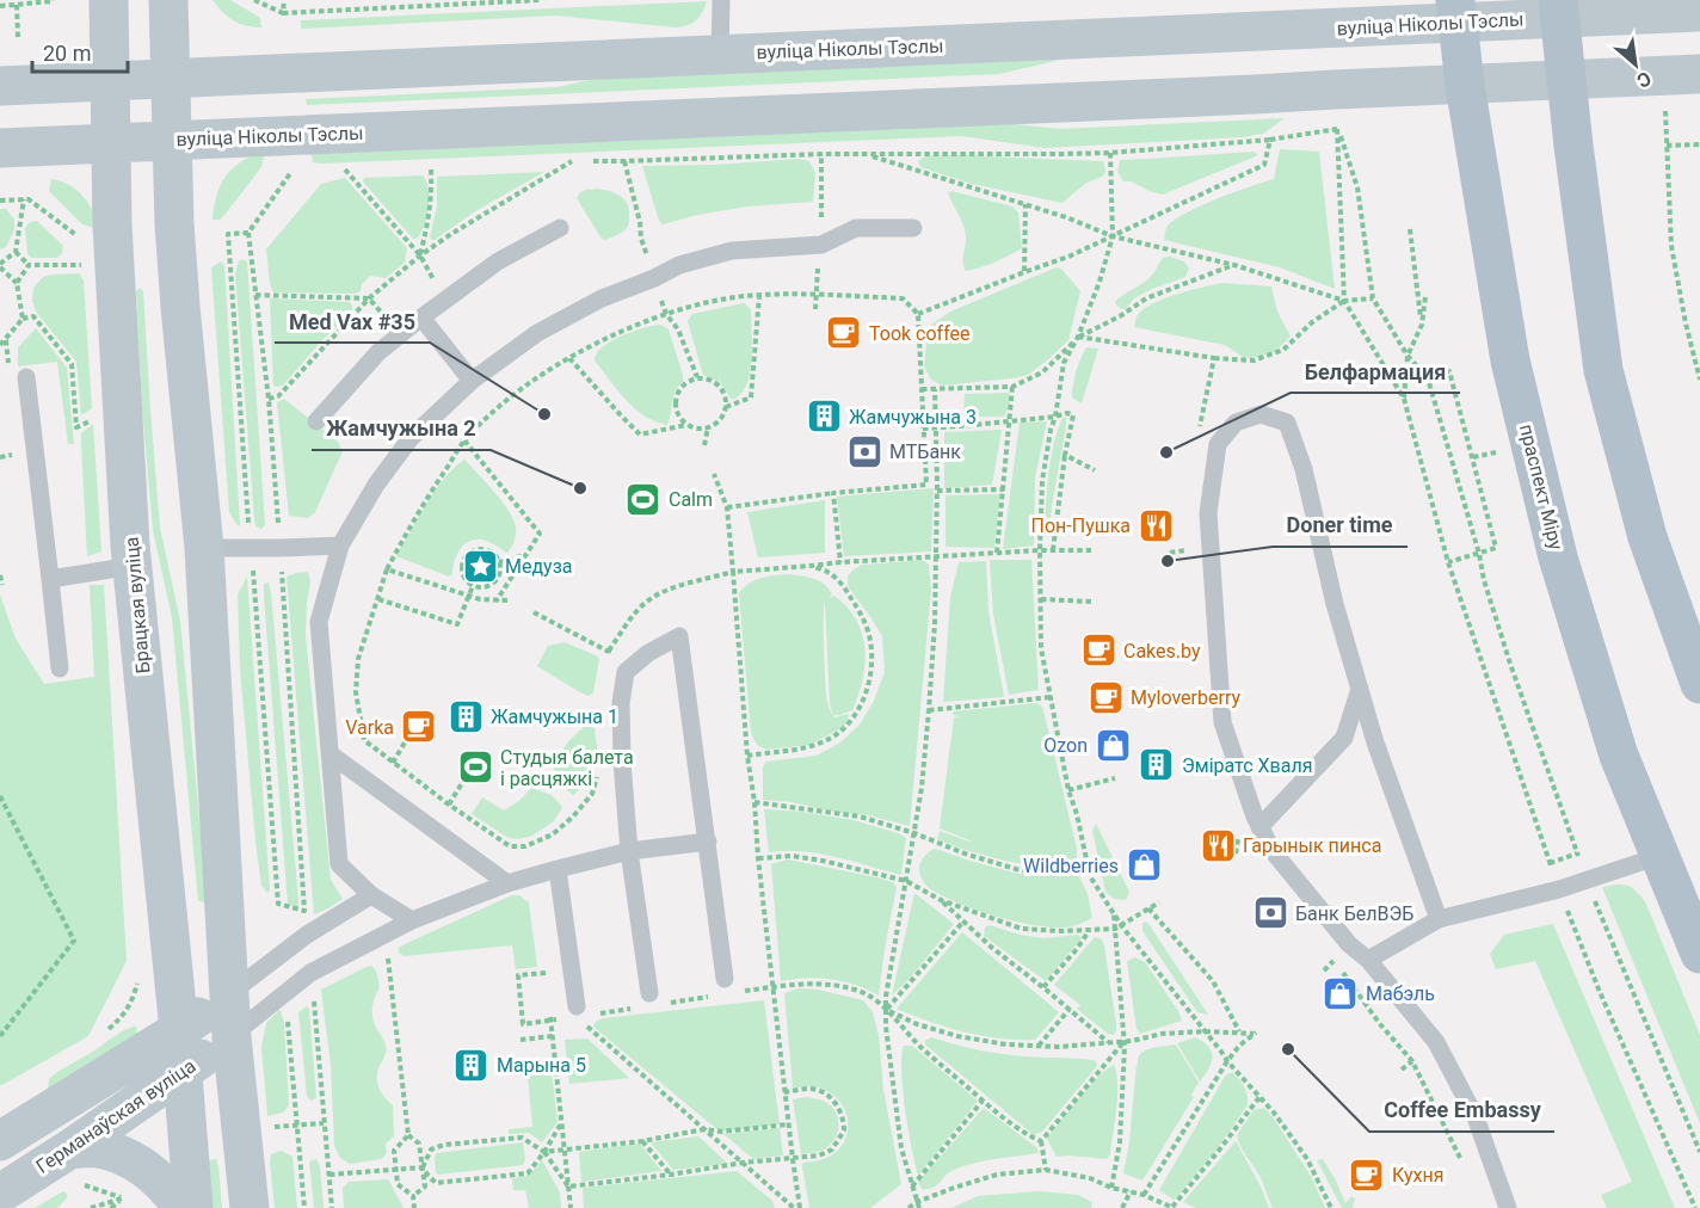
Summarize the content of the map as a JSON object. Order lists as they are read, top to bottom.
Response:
{
  "streets": {
    "main road": [
      "вуліца Ніколы Тэслы",
      "праспект Міру",
      "Брацкая вуліца",
      "Германаўская вуліца"
    ]
  },
  "crossings": [
    ["вуліца Ніколы Тэслы", "праспект Міру"],
    ["вуліца Ніколы Тэслы", "Брацкая вуліца"],
    ["Брацкая вуліца", "Германаўская вуліца"]
  ],
  "places": {
    "cafe": [
      "Took coffee",
      "Cakes.by",
      "Myloverberry",
      "Varka",
      "Кухня"
    ],
    "other": [
      "Med Vax #35",
      "Белфармация",
      "Жамчужына 2",
      "Doner time",
      "Coffee Embassy"
    ],
    "building": [
      "Жамчужына 3",
      "Жамчужына 1",
      "Эміратс Хваля",
      "Марына 5"
    ],
    "bank": ["МТБанк", "Банк БелВЭБ"],
    "sports": ["Calm", "Студыя балета і расцяжкі"],
    "restaurant": ["Пон-Пушка", "Гарынык пинса"],
    "place": ["Медуза"],
    "shop": ["Ozon", "Wildberries", "Мабэль"]
  },
  "scale_bar": "20 m",
  "north": "bottom right"
}
